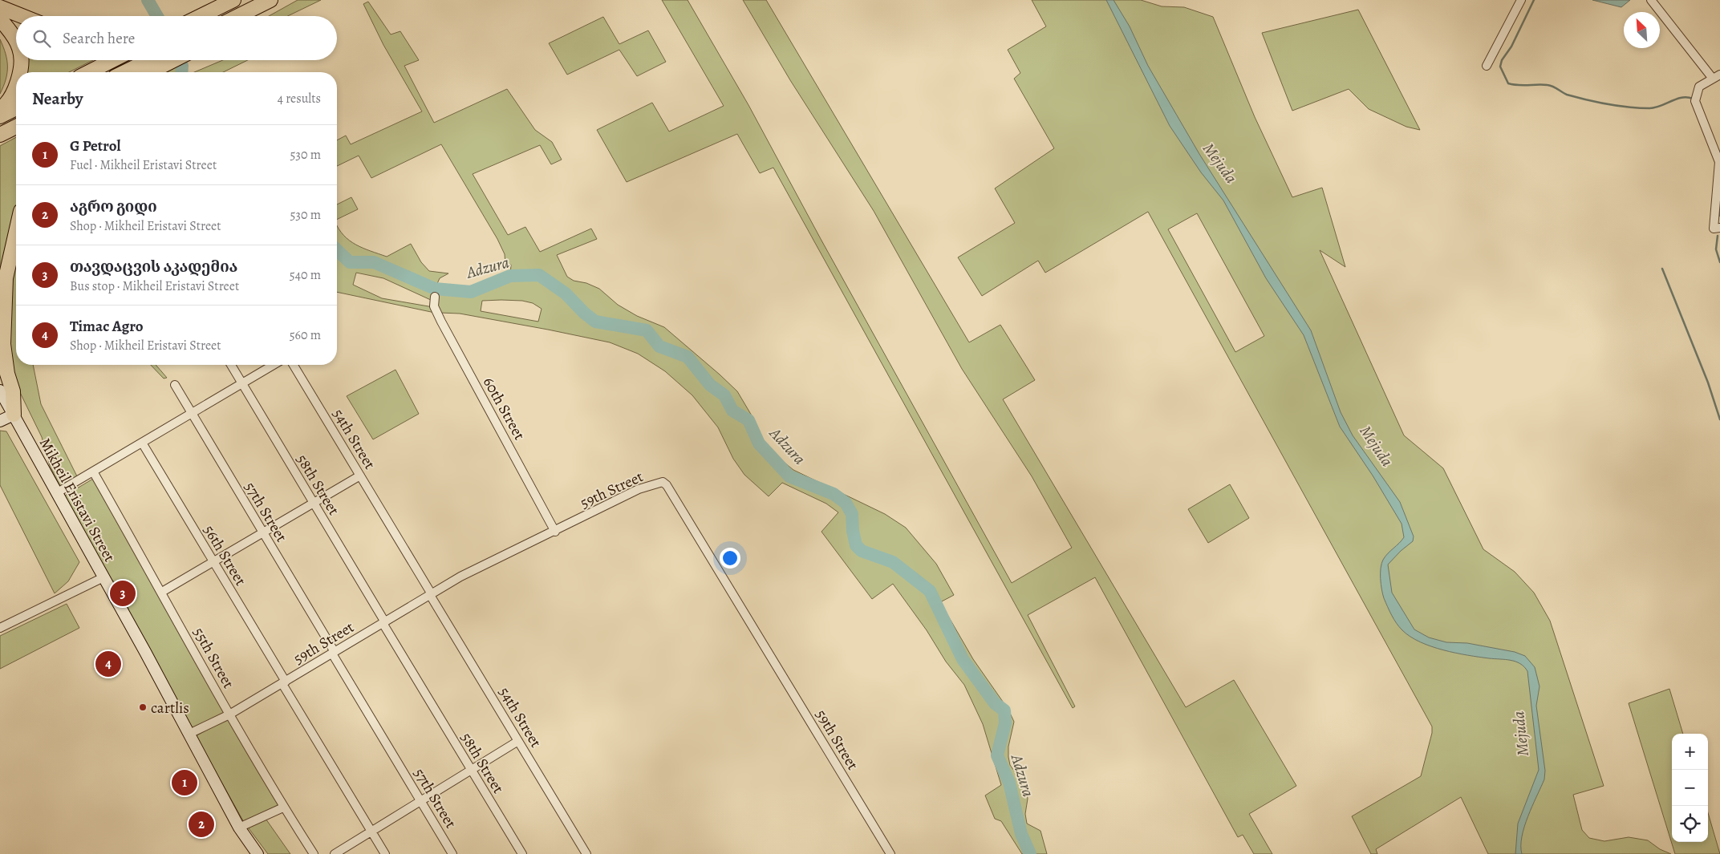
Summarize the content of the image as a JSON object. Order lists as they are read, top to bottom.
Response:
{
  "streets": {
    "main road": ["Mikheil Eristavi Street"],
    "street": [
      "60th Street",
      "54th Street",
      "58th Street",
      "59th Street",
      "57th Street",
      "56th Street",
      "55th Street"
    ]
  },
  "crossings": [
    ["60th Street", "59th Street"],
    ["54th Street", "59th Street"],
    ["58th Street", "59th Street"],
    ["59th Street", "Mikheil Eristavi Street"],
    ["59th Street", "57th Street"],
    ["59th Street", "56th Street"],
    ["59th Street", "55th Street"]
  ],
  "water": ["Mejuda", "Adzura"],
  "places": ["cartlis"],
  "north": "top left",
  "page": {
    "search": "Search here",
    "heading": ["Nearby", "4 results"],
    "list": [
      {
        "mark": "1",
        "name": "G Petrol",
        "note": "Fuel · Mikheil Eristavi Street",
        "value": "530 m"
      },
      {
        "mark": "2",
        "name": "აგრო გიდი",
        "note": "Shop · Mikheil Eristavi Street",
        "value": "530 m"
      },
      {
        "mark": "3",
        "name": "თავდაცვის აკადემია",
        "note": "Bus stop · Mikheil Eristavi Street",
        "value": "540 m"
      },
      {
        "mark": "4",
        "name": "Timac Agro",
        "note": "Shop · Mikheil Eristavi Street",
        "value": "560 m"
      }
    ],
    "pins": [
      "3",
      "4",
      "1",
      "2"
    ],
    "map_buttons": ["+", "−"]
  }
}
